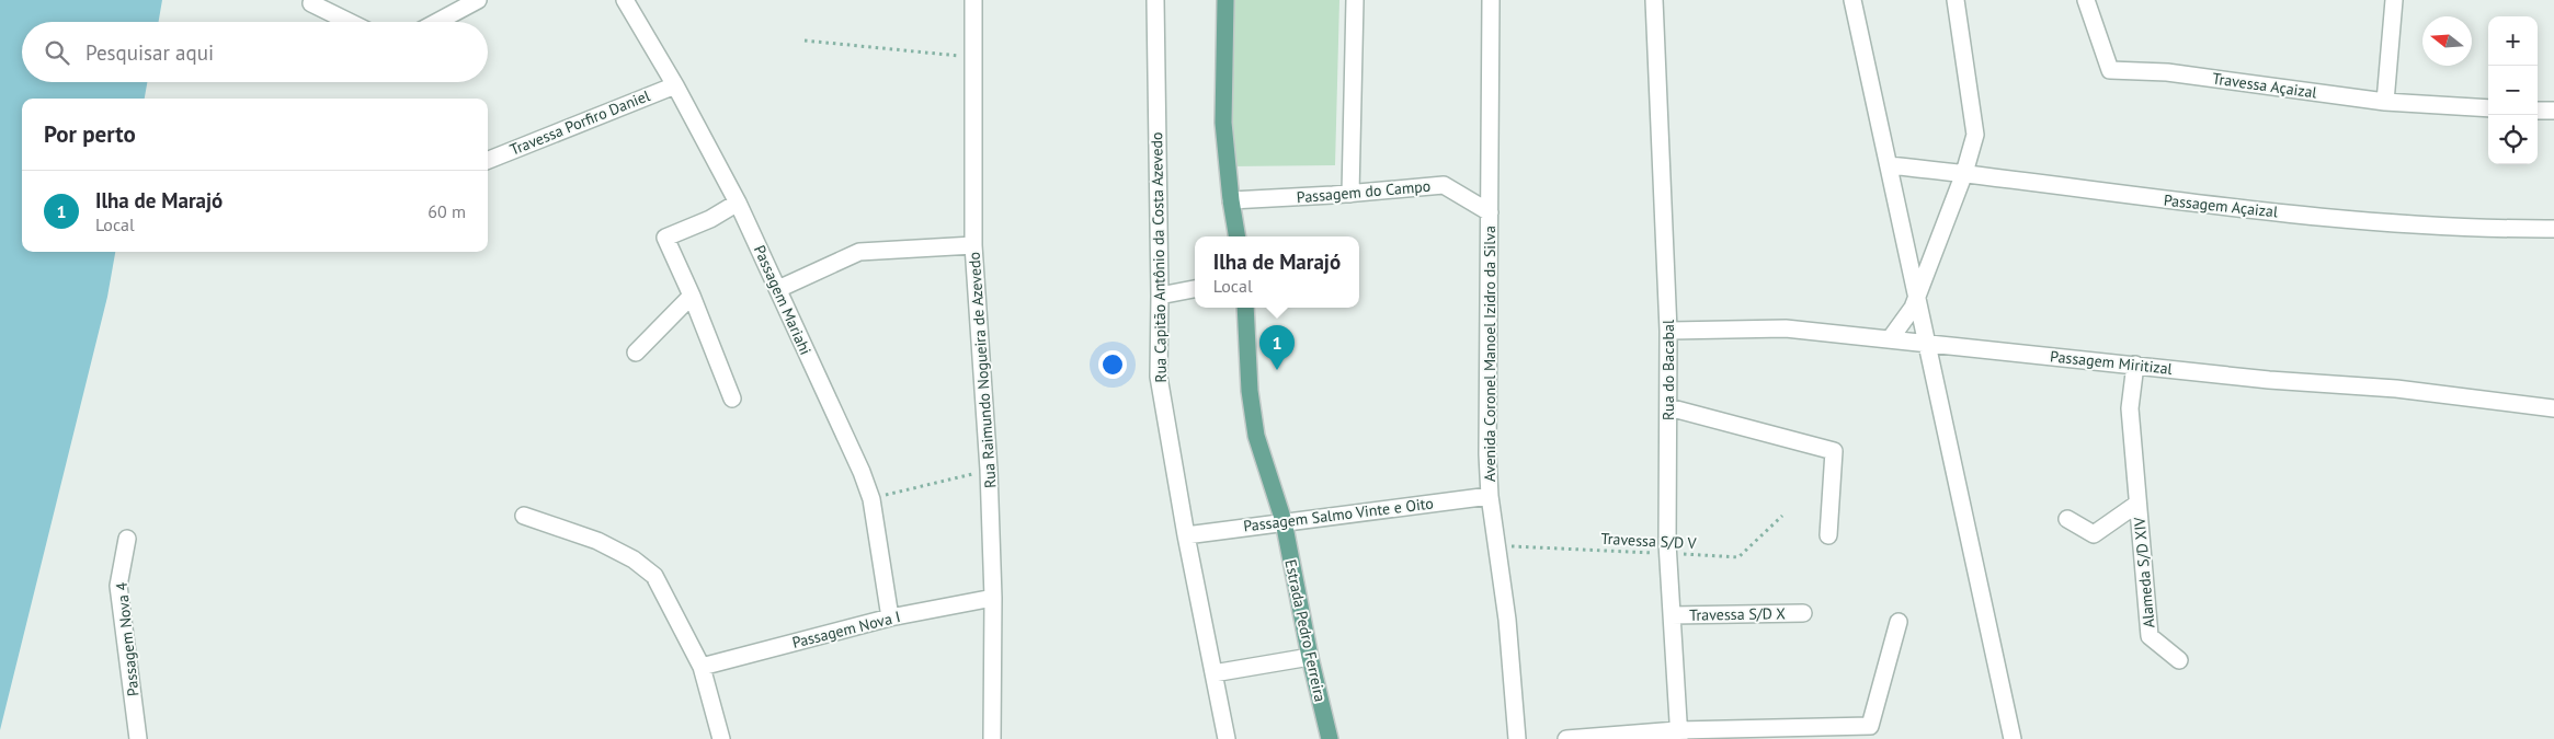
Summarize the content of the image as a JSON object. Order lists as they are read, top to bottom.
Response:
{
  "streets": {
    "main road": ["Estrada Pedro Ferreira"],
    "street": [
      "Travessa Açaizal",
      "Travessa Porfiro Daniel",
      "Passagem do Campo",
      "Passagem Açaizal",
      "Rua Capitão Antônio da Costa Azevedo",
      "Passagem Mariahi",
      "Avenida Coronel Manoel Izidro da Silva",
      "Passagem Miritizal",
      "Rua Raimundo Nogueira de Azevedo",
      "Rua do Bacabal",
      "Passagem Salmo Vinte e Oito",
      "Alameda S/D XIV",
      "Travessa S/D X",
      "Passagem Nova I",
      "Passagem Nova 4"
    ],
    "path": ["Travessa S/D V"]
  },
  "crossings": [
    ["Travessa Porfiro Daniel", "Passagem Mariahi"],
    ["Passagem do Campo", "Avenida Coronel Manoel Izidro da Silva"],
    ["Rua Capitão Antônio da Costa Azevedo", "Passagem Salmo Vinte e Oito"],
    ["Passagem Mariahi", "Passagem Nova I"],
    ["Avenida Coronel Manoel Izidro da Silva", "Passagem Salmo Vinte e Oito"],
    ["Avenida Coronel Manoel Izidro da Silva", "Travessa S/D V"],
    ["Passagem Miritizal", "Rua do Bacabal"],
    ["Passagem Miritizal", "Alameda S/D XIV"],
    ["Rua Raimundo Nogueira de Azevedo", "Passagem Nova I"],
    ["Rua do Bacabal", "Travessa S/D V"],
    ["Rua do Bacabal", "Travessa S/D X"],
    ["Passagem Salmo Vinte e Oito", "Estrada Pedro Ferreira"]
  ],
  "north": "left",
  "page": {
    "map_buttons": ["+", "−"],
    "search": "Pesquisar aqui",
    "heading": "Por perto",
    "list": [
      {
        "mark": "1",
        "name": "Ilha de Marajó",
        "note": "Local",
        "value": "60 m"
      }
    ],
    "popup": ["Ilha de Marajó", "Local"],
    "pins": "1"
  }
}
